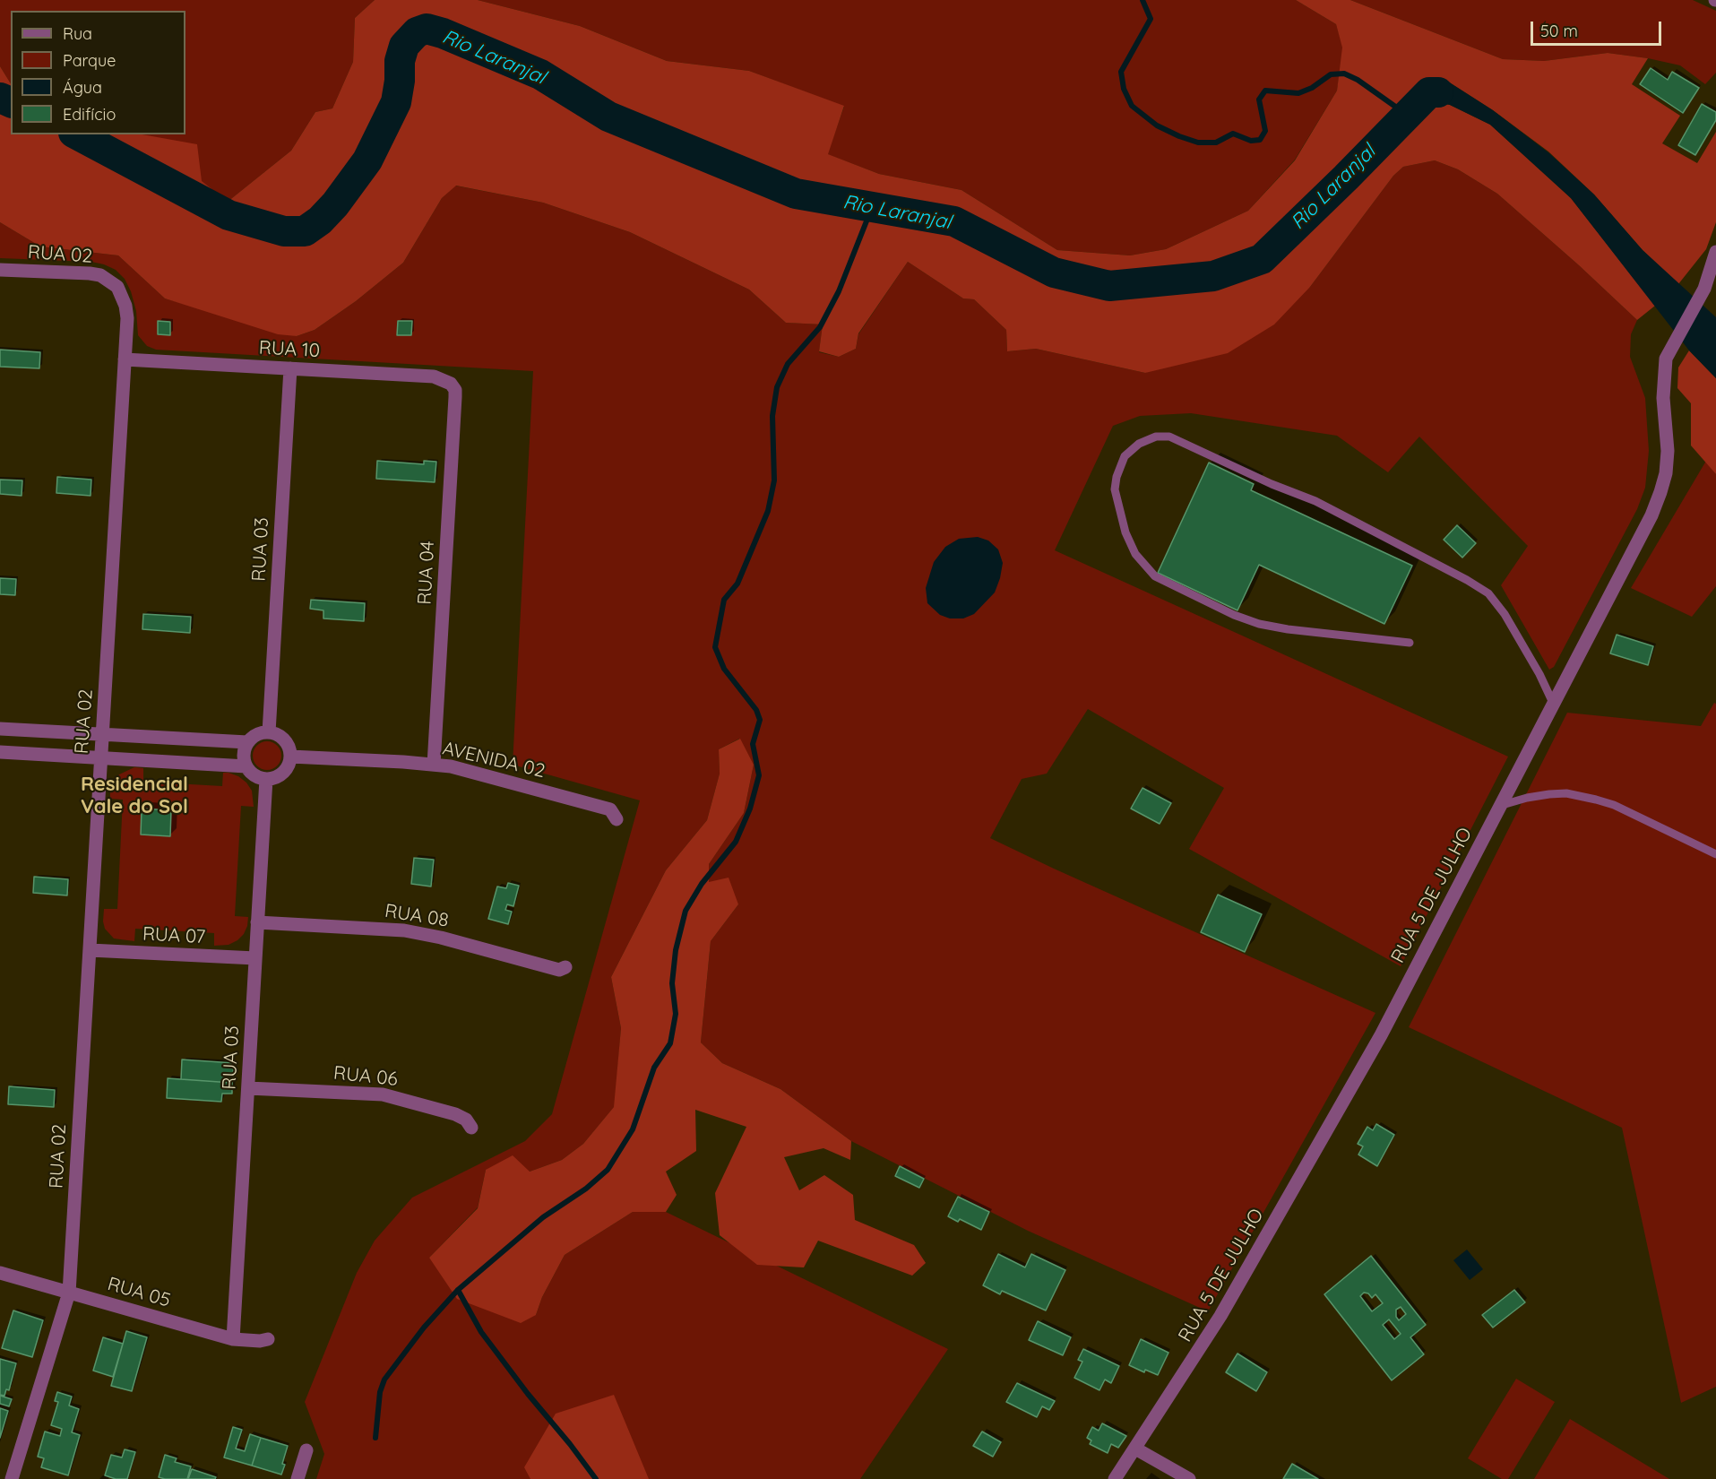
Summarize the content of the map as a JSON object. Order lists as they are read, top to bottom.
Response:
{
  "streets": {
    "street": [
      "RUA 02",
      "RUA 10",
      "RUA 03",
      "RUA 04",
      "AVENIDA 02",
      "RUA 5 DE JULHO",
      "RUA 08",
      "RUA 07",
      "RUA 06",
      "RUA 05"
    ]
  },
  "crossings": [
    ["RUA 02", "RUA 10"],
    ["RUA 02", "RUA 07"],
    ["RUA 02", "RUA 05"],
    ["RUA 10", "RUA 03"],
    ["RUA 10", "RUA 04"],
    ["RUA 03", "AVENIDA 02"],
    ["RUA 03", "RUA 08"],
    ["RUA 03", "RUA 07"],
    ["RUA 03", "RUA 06"],
    ["RUA 03", "RUA 05"],
    ["RUA 04", "AVENIDA 02"]
  ],
  "districts": ["Residencial Vale do Sol"],
  "water": ["Rio Laranjal"],
  "legend": [
    "Rua",
    "Parque",
    "Água",
    "Edifício"
  ],
  "scale_bar": "50 m"
}
